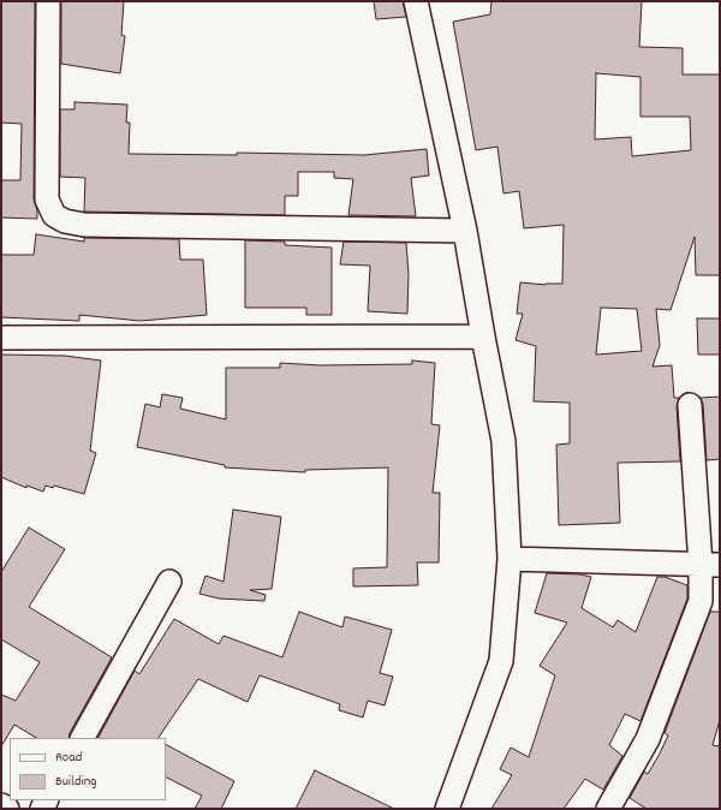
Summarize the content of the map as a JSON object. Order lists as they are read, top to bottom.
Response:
{
  "legend": ["Road", "Building"]
}
